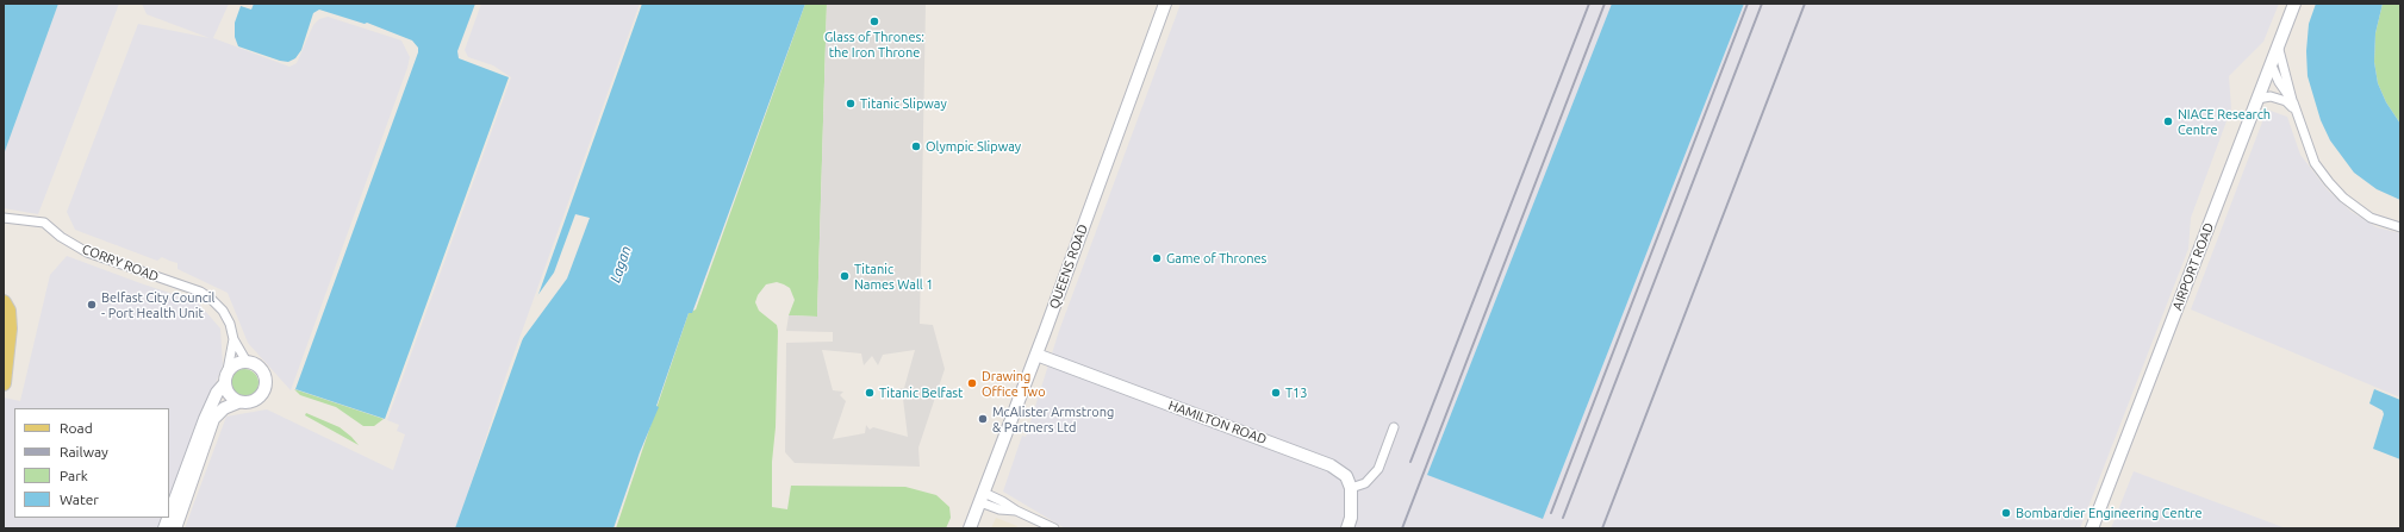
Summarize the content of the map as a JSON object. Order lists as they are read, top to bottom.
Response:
{
  "streets": {
    "street": [
      "CORRY ROAD",
      "QUEENS ROAD",
      "AIRPORT ROAD",
      "HAMILTON ROAD"
    ]
  },
  "crossings": [
    ["QUEENS ROAD", "HAMILTON ROAD"]
  ],
  "water": ["Lagan"],
  "places": [
    "Glass of Thrones: the Iron Throne",
    "Titanic Slipway",
    "NIACE Research Centre",
    "Olympic Slipway",
    "Game of Thrones",
    "Titanic Names Wall 1",
    "Belfast City Council - Port Health Unit",
    "Drawing Office Two",
    "Titanic Belfast",
    "T13",
    "McAlister Armstrong & Partners Ltd",
    "Bombardier Engineering Centre"
  ],
  "legend": [
    "Road",
    "Railway",
    "Park",
    "Water"
  ]
}
